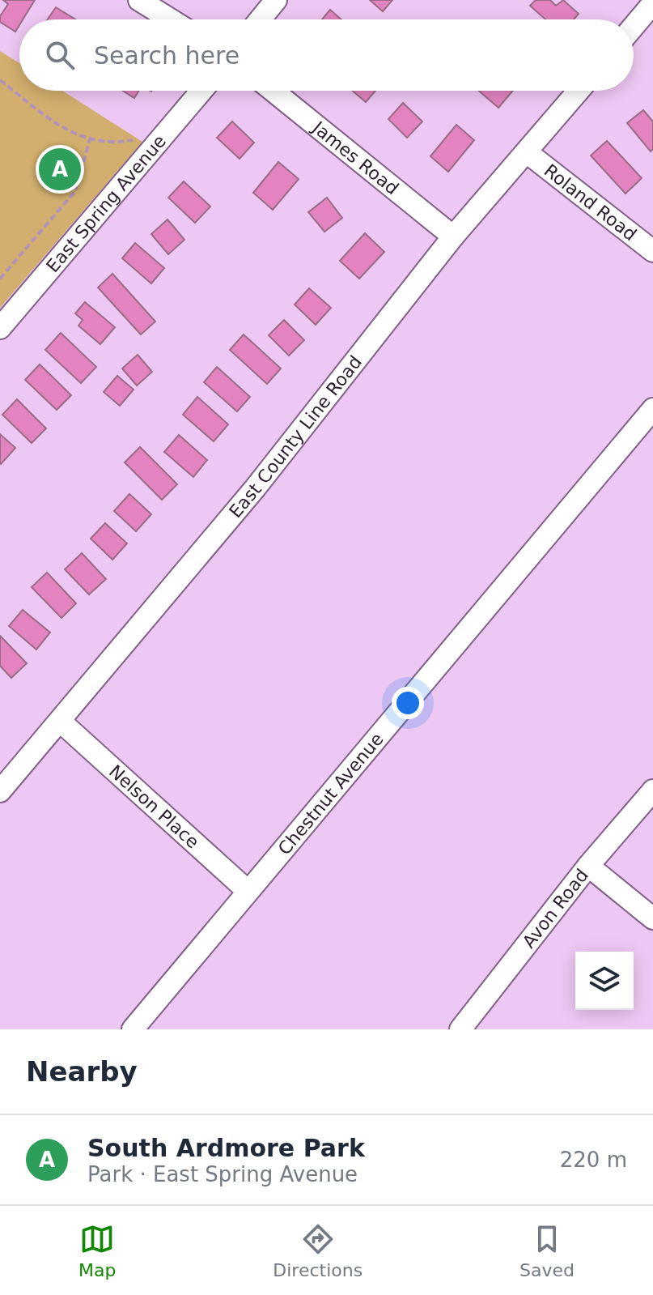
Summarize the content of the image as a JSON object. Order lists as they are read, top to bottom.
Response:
{
  "streets": {
    "street": [
      "James Road",
      "Roland Road",
      "East Spring Avenue",
      "East County Line Road",
      "Chestnut Avenue",
      "Nelson Place",
      "Avon Road"
    ]
  },
  "crossings": [
    ["James Road", "East County Line Road"],
    ["Roland Road", "East County Line Road"],
    ["East County Line Road", "Nelson Place"],
    ["Chestnut Avenue", "Nelson Place"]
  ],
  "page": {
    "search": "Search here",
    "pins": "A",
    "heading": "Nearby",
    "list": [
      {
        "mark": "A",
        "name": "South Ardmore Park",
        "note": "Park · East Spring Avenue",
        "value": "220 m"
      }
    ],
    "nav": ["Map", "Directions", "Saved"]
  }
}
